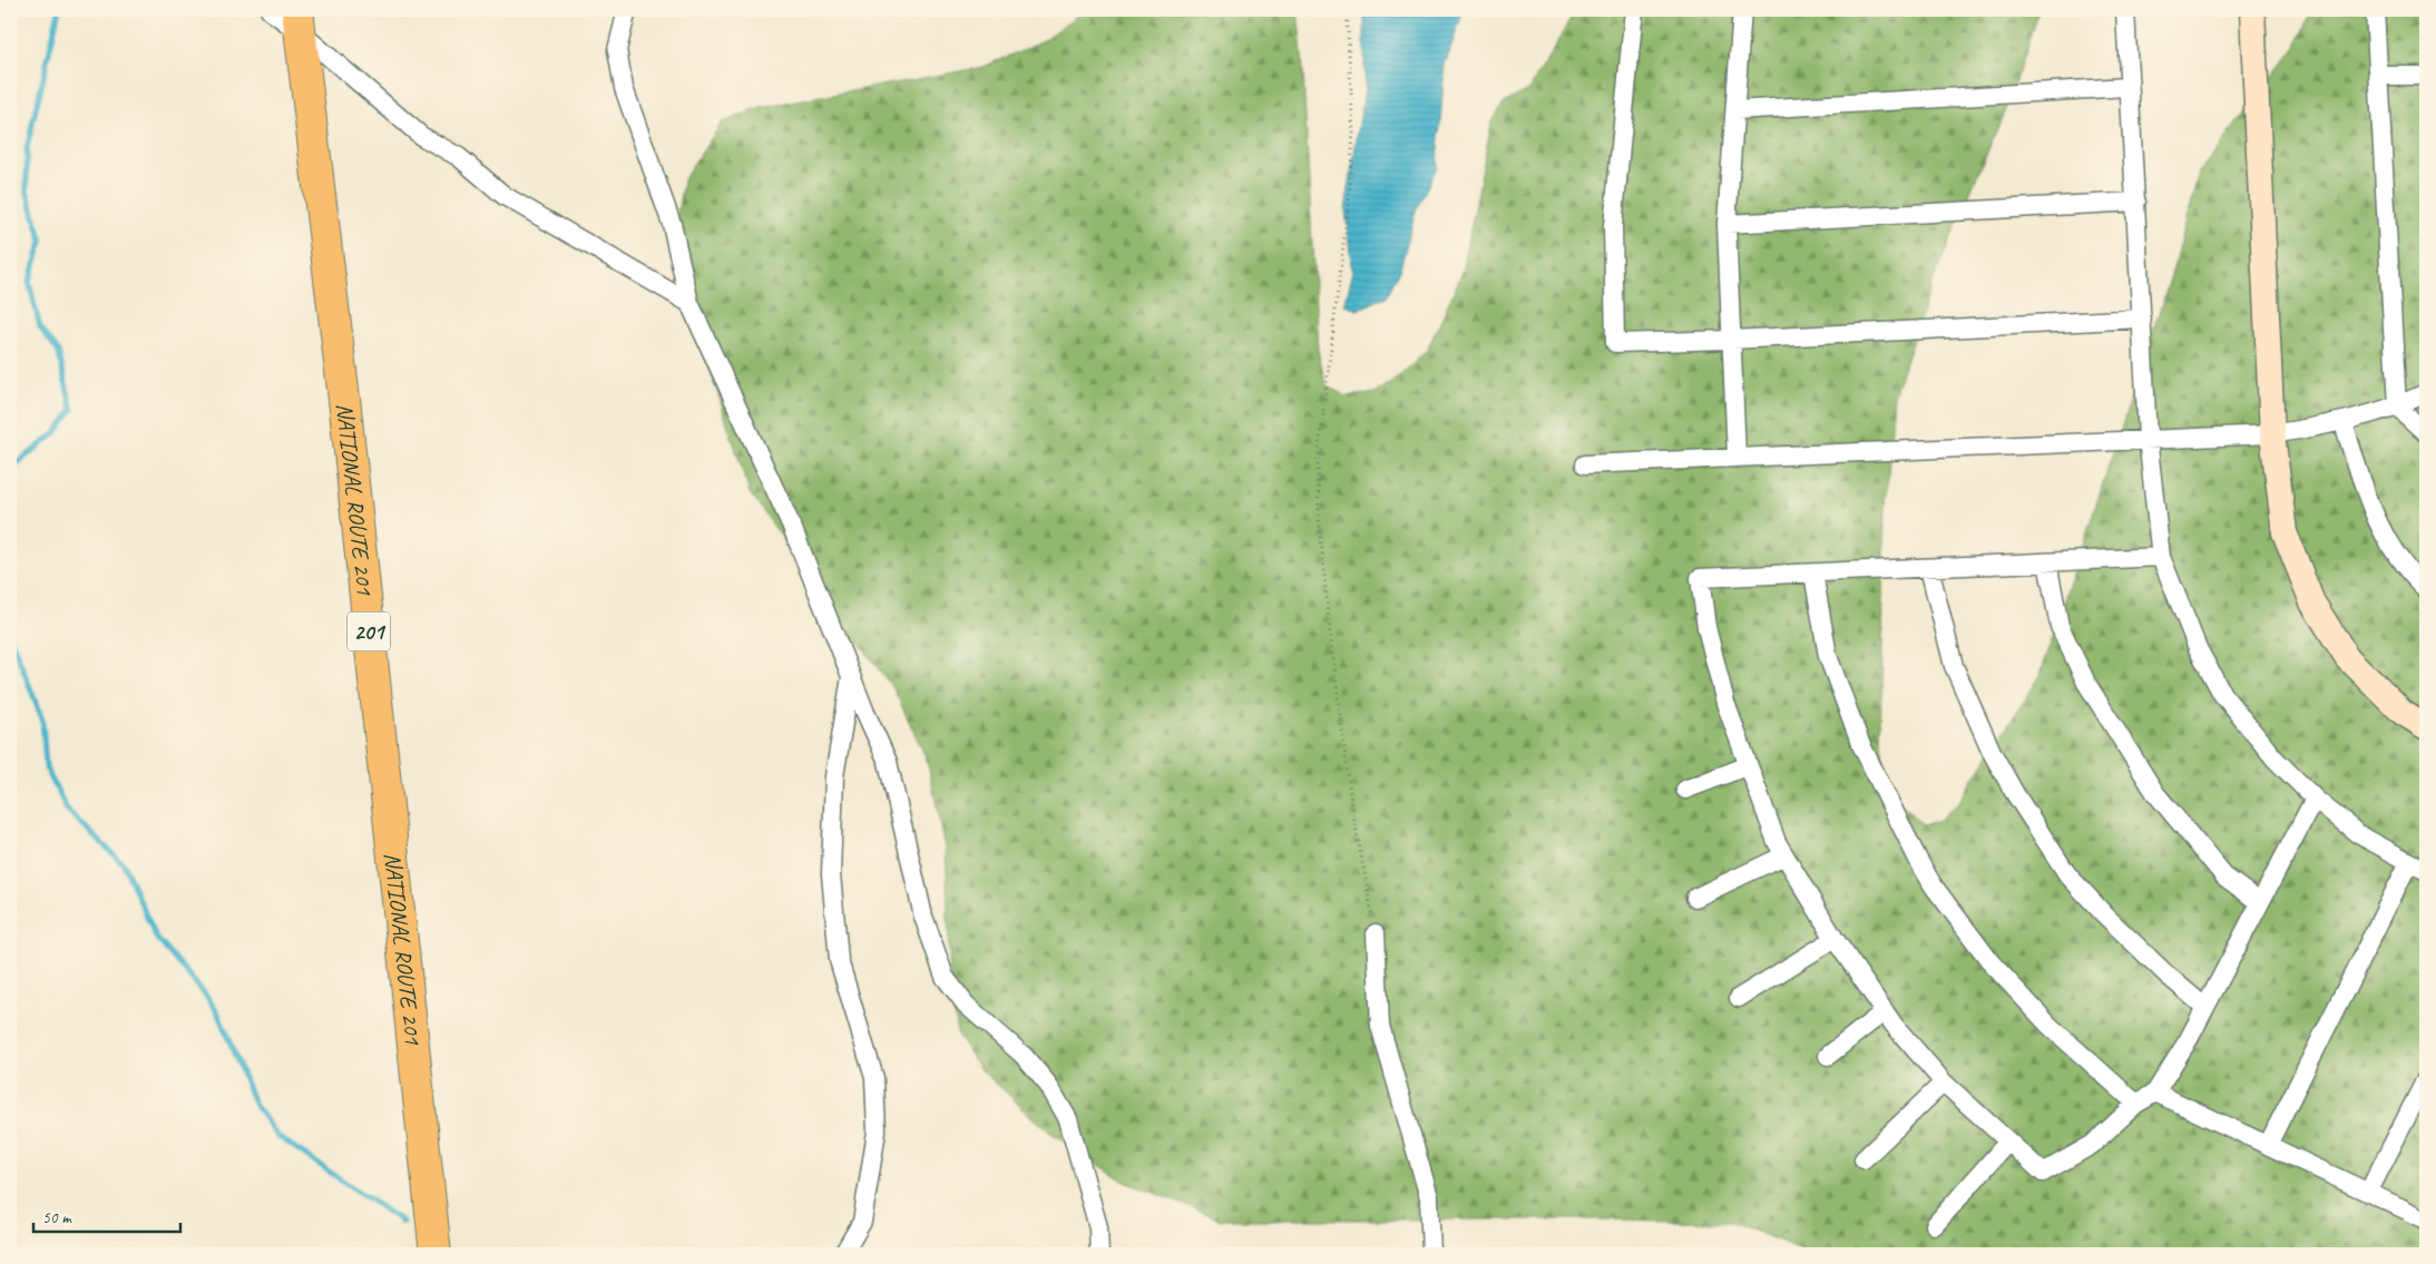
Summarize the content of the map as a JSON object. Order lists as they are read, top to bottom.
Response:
{
  "streets": {
    "highway": ["NATIONAL ROUTE 201", "201"]
  },
  "scale_bar": "50 m"
}
